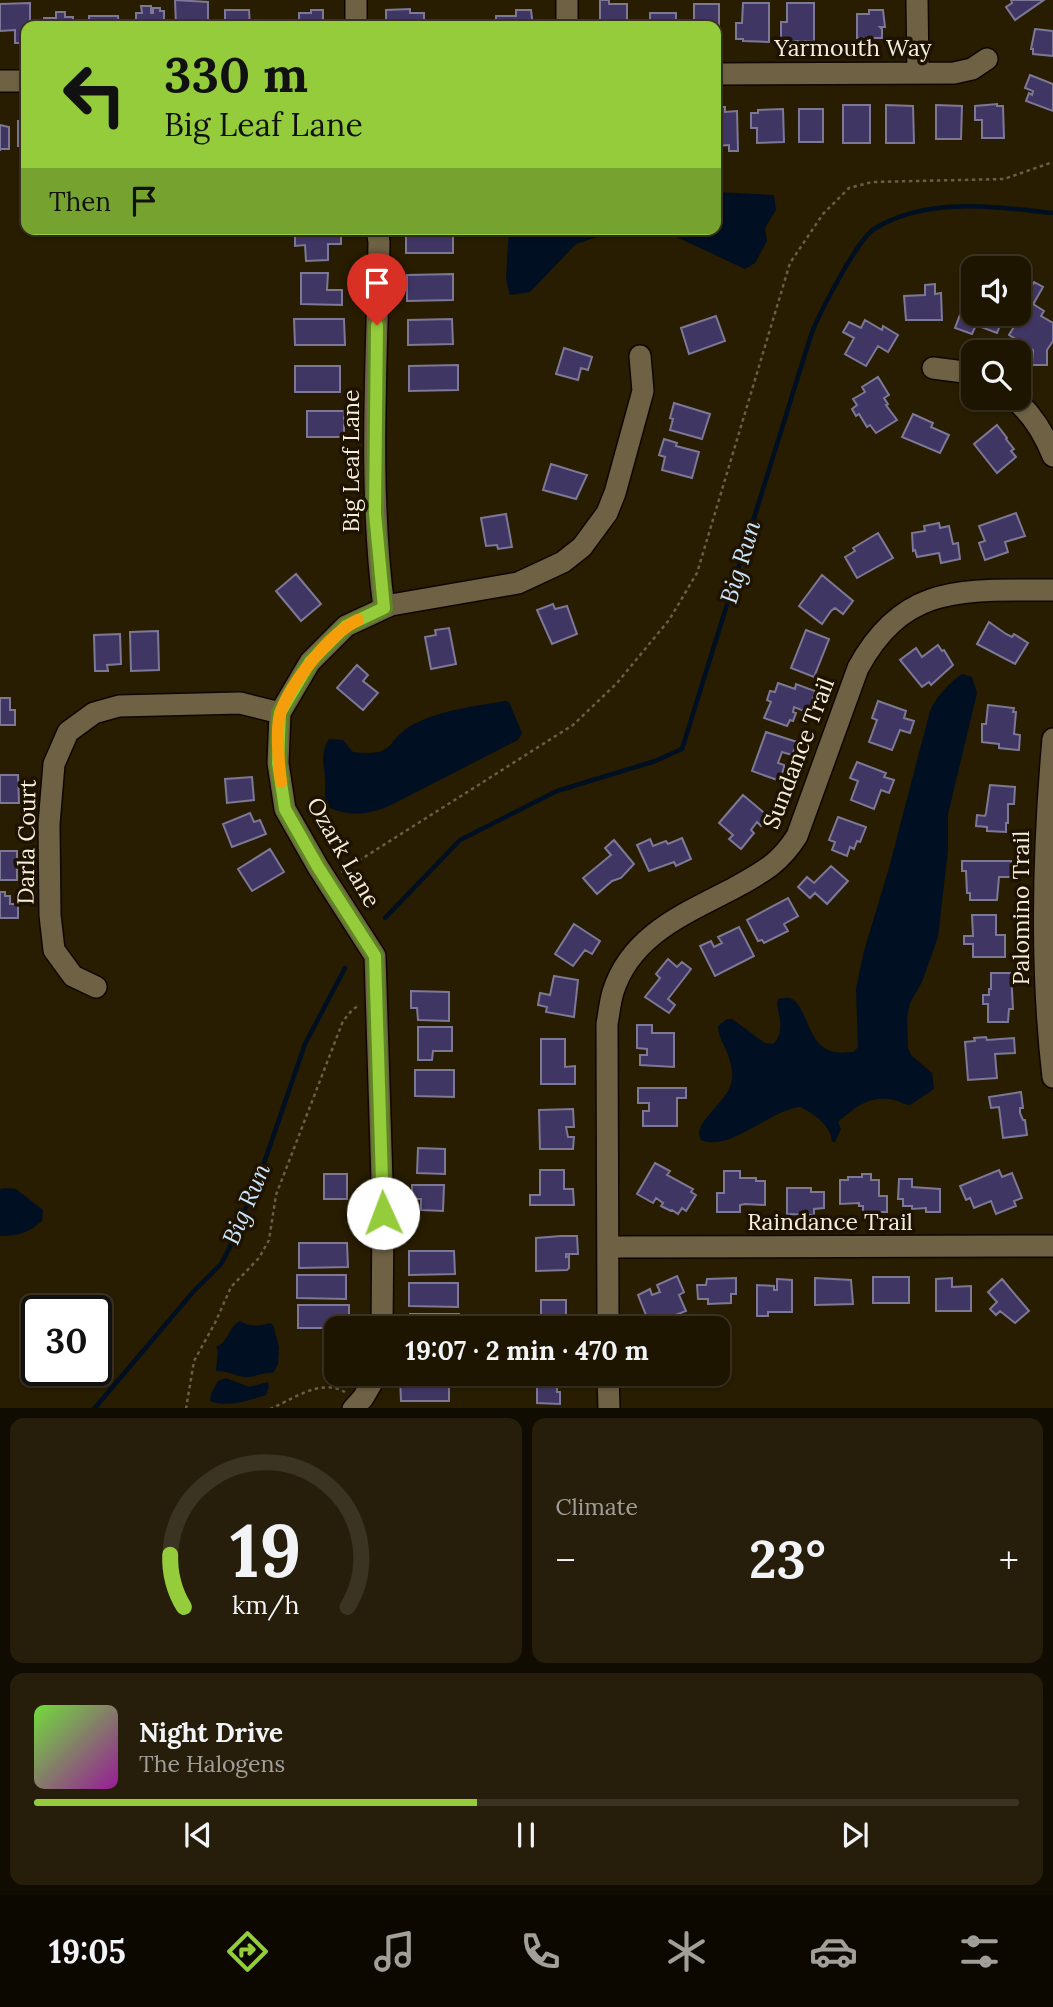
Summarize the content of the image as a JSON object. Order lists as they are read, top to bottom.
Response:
{
  "streets": {
    "street": [
      "Yarmouth Way",
      "Big Leaf Lane",
      "Sundance Trail",
      "Darla Court",
      "Ozark Lane",
      "Palomino Trail",
      "Raindance Trail"
    ]
  },
  "crossings": [
    ["Big Leaf Lane", "Ozark Lane"],
    ["Sundance Trail", "Raindance Trail"],
    ["Darla Court", "Ozark Lane"]
  ],
  "water": ["Big Run"],
  "page": {
    "turn": ["330 m", "Big Leaf Lane"],
    "then": "Then",
    "limit": "30",
    "trip": "19:07 · 2 min · 470 m",
    "tile": "Climate",
    "heat": ["−", "23°", "+"],
    "song": ["Night Drive", "The Halogens"],
    "tabs": "19:05",
    "gauge": ["19", "km/h"]
  }
}
